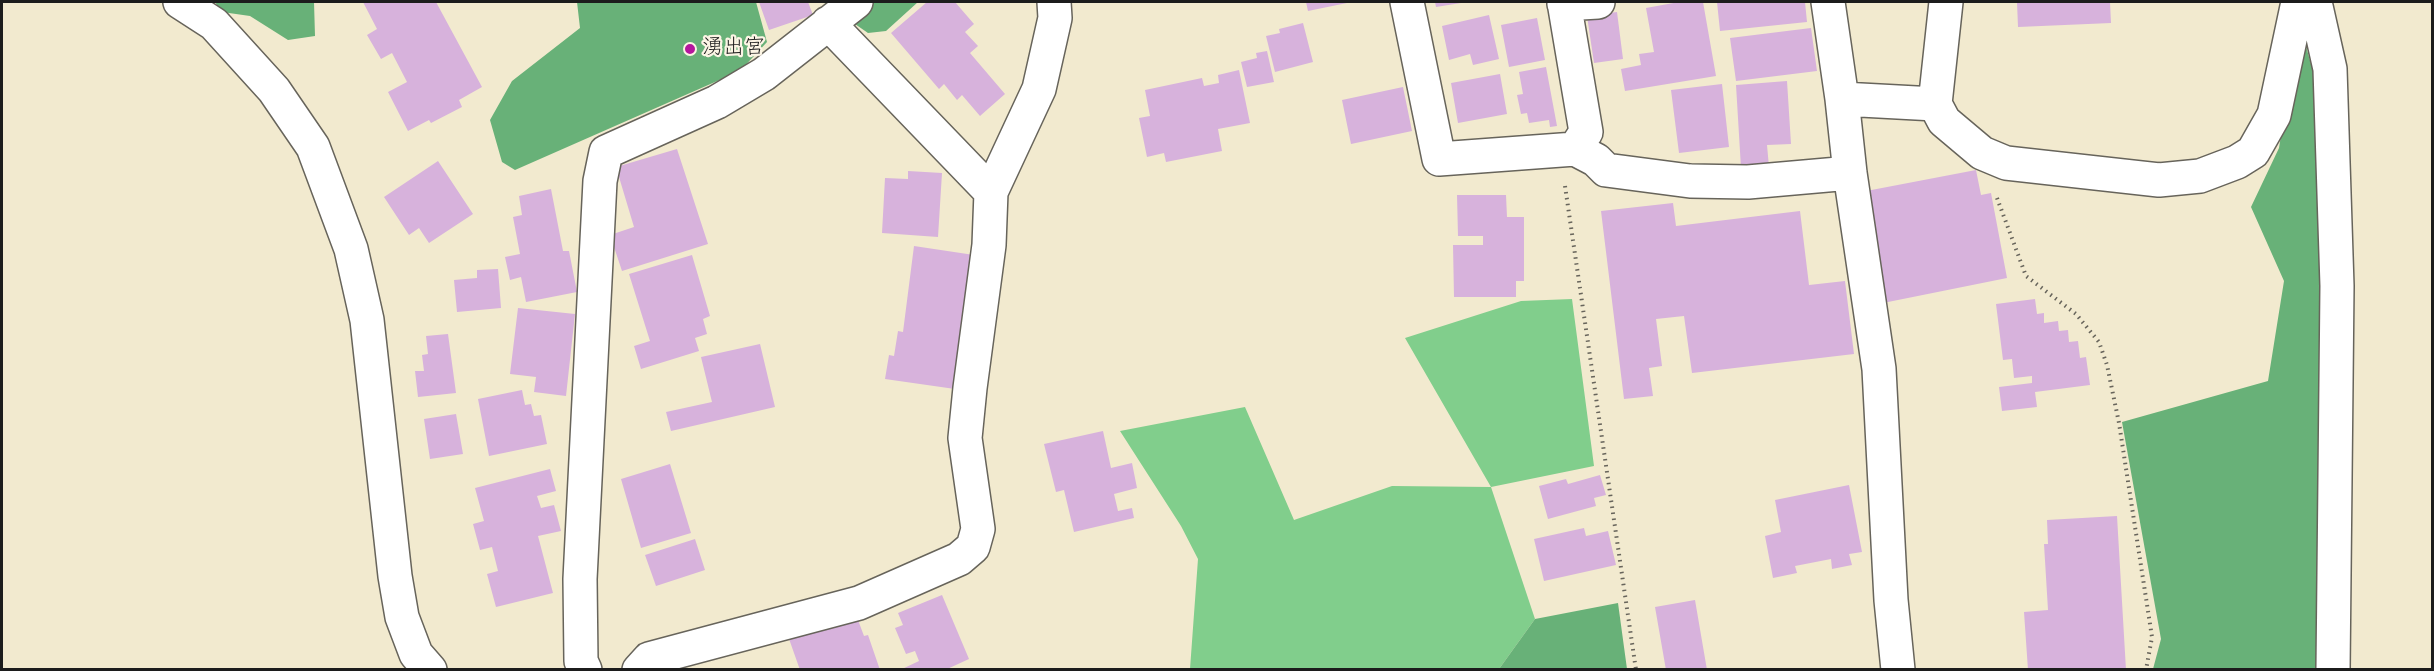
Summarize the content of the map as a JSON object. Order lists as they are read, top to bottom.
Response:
{
  "places": ["湧出宮"]
}
